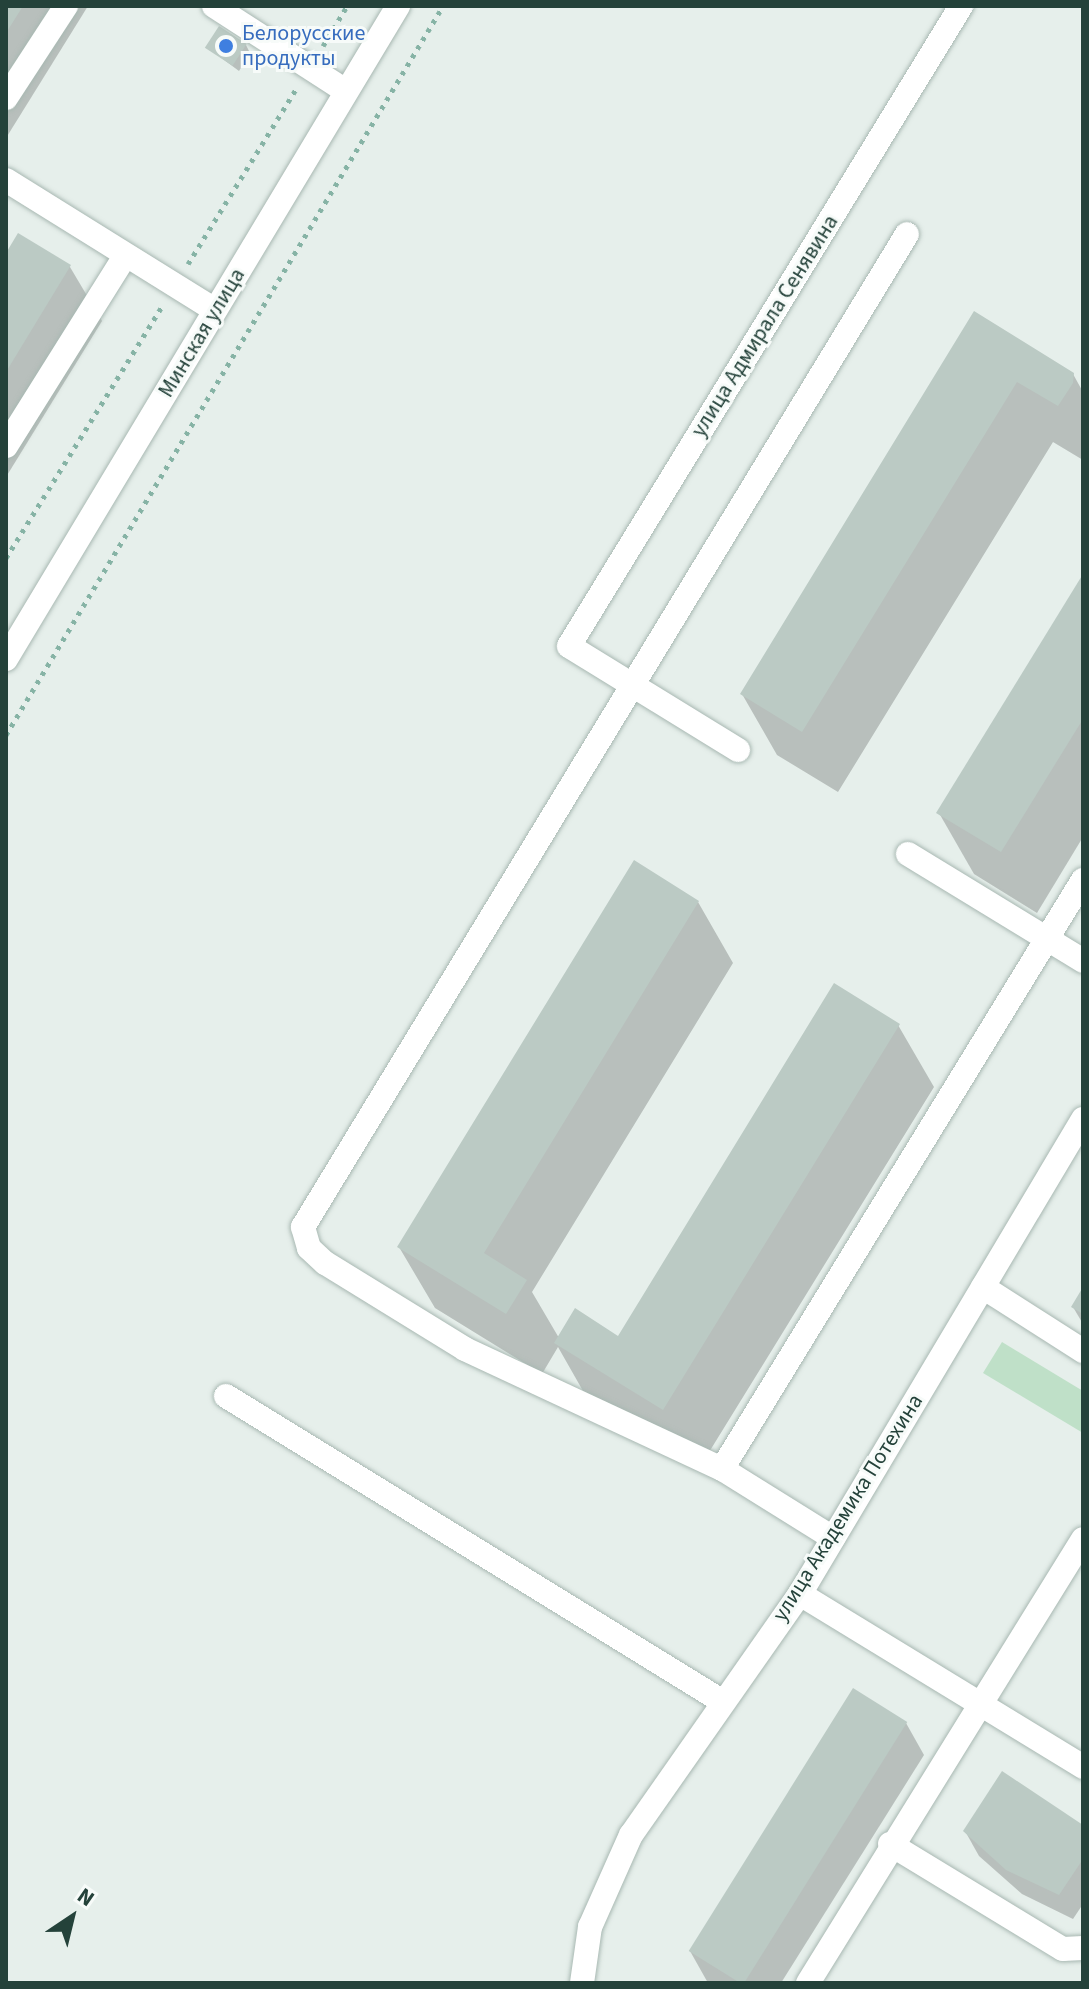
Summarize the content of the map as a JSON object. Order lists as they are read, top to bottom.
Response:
{
  "streets": {
    "street": ["улица Адмирала Сенявина", "Минская улица", "улица Академика Потехина"]
  },
  "places": ["Белорусские продукты"],
  "north": "top right"
}
